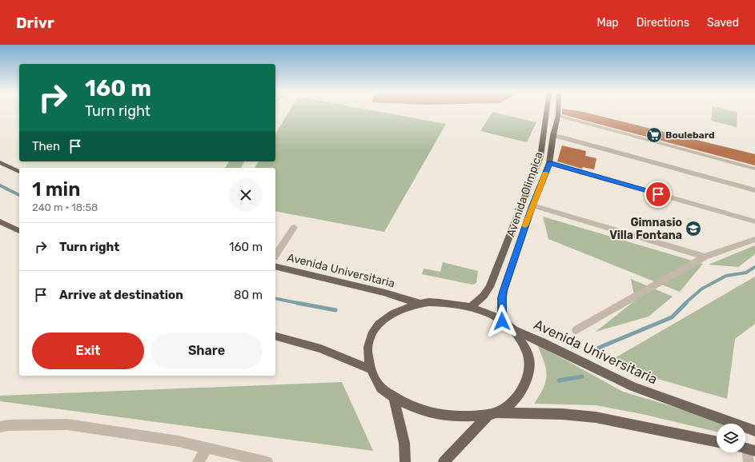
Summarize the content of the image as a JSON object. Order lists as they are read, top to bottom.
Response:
{
  "streets": {
    "main road": ["Avenida Olimpica", "Avenida Universitaria"]
  },
  "places": {
    "supermarket": ["Boulebard"],
    "school or university": ["Gimnasio Villa Fontana"]
  },
  "page": {
    "header": "Drivr",
    "nav": ["Map", "Directions", "Saved"],
    "turn": ["160 m", "Turn right"],
    "then": "Then",
    "heading": ["1 min", "240 m · 18:58"],
    "list": [
      {
        "name": "Turn right",
        "value": "160 m"
      },
      {
        "name": "Arrive at destination",
        "value": "80 m"
      }
    ],
    "buttons": ["Exit", "Share"]
  }
}
